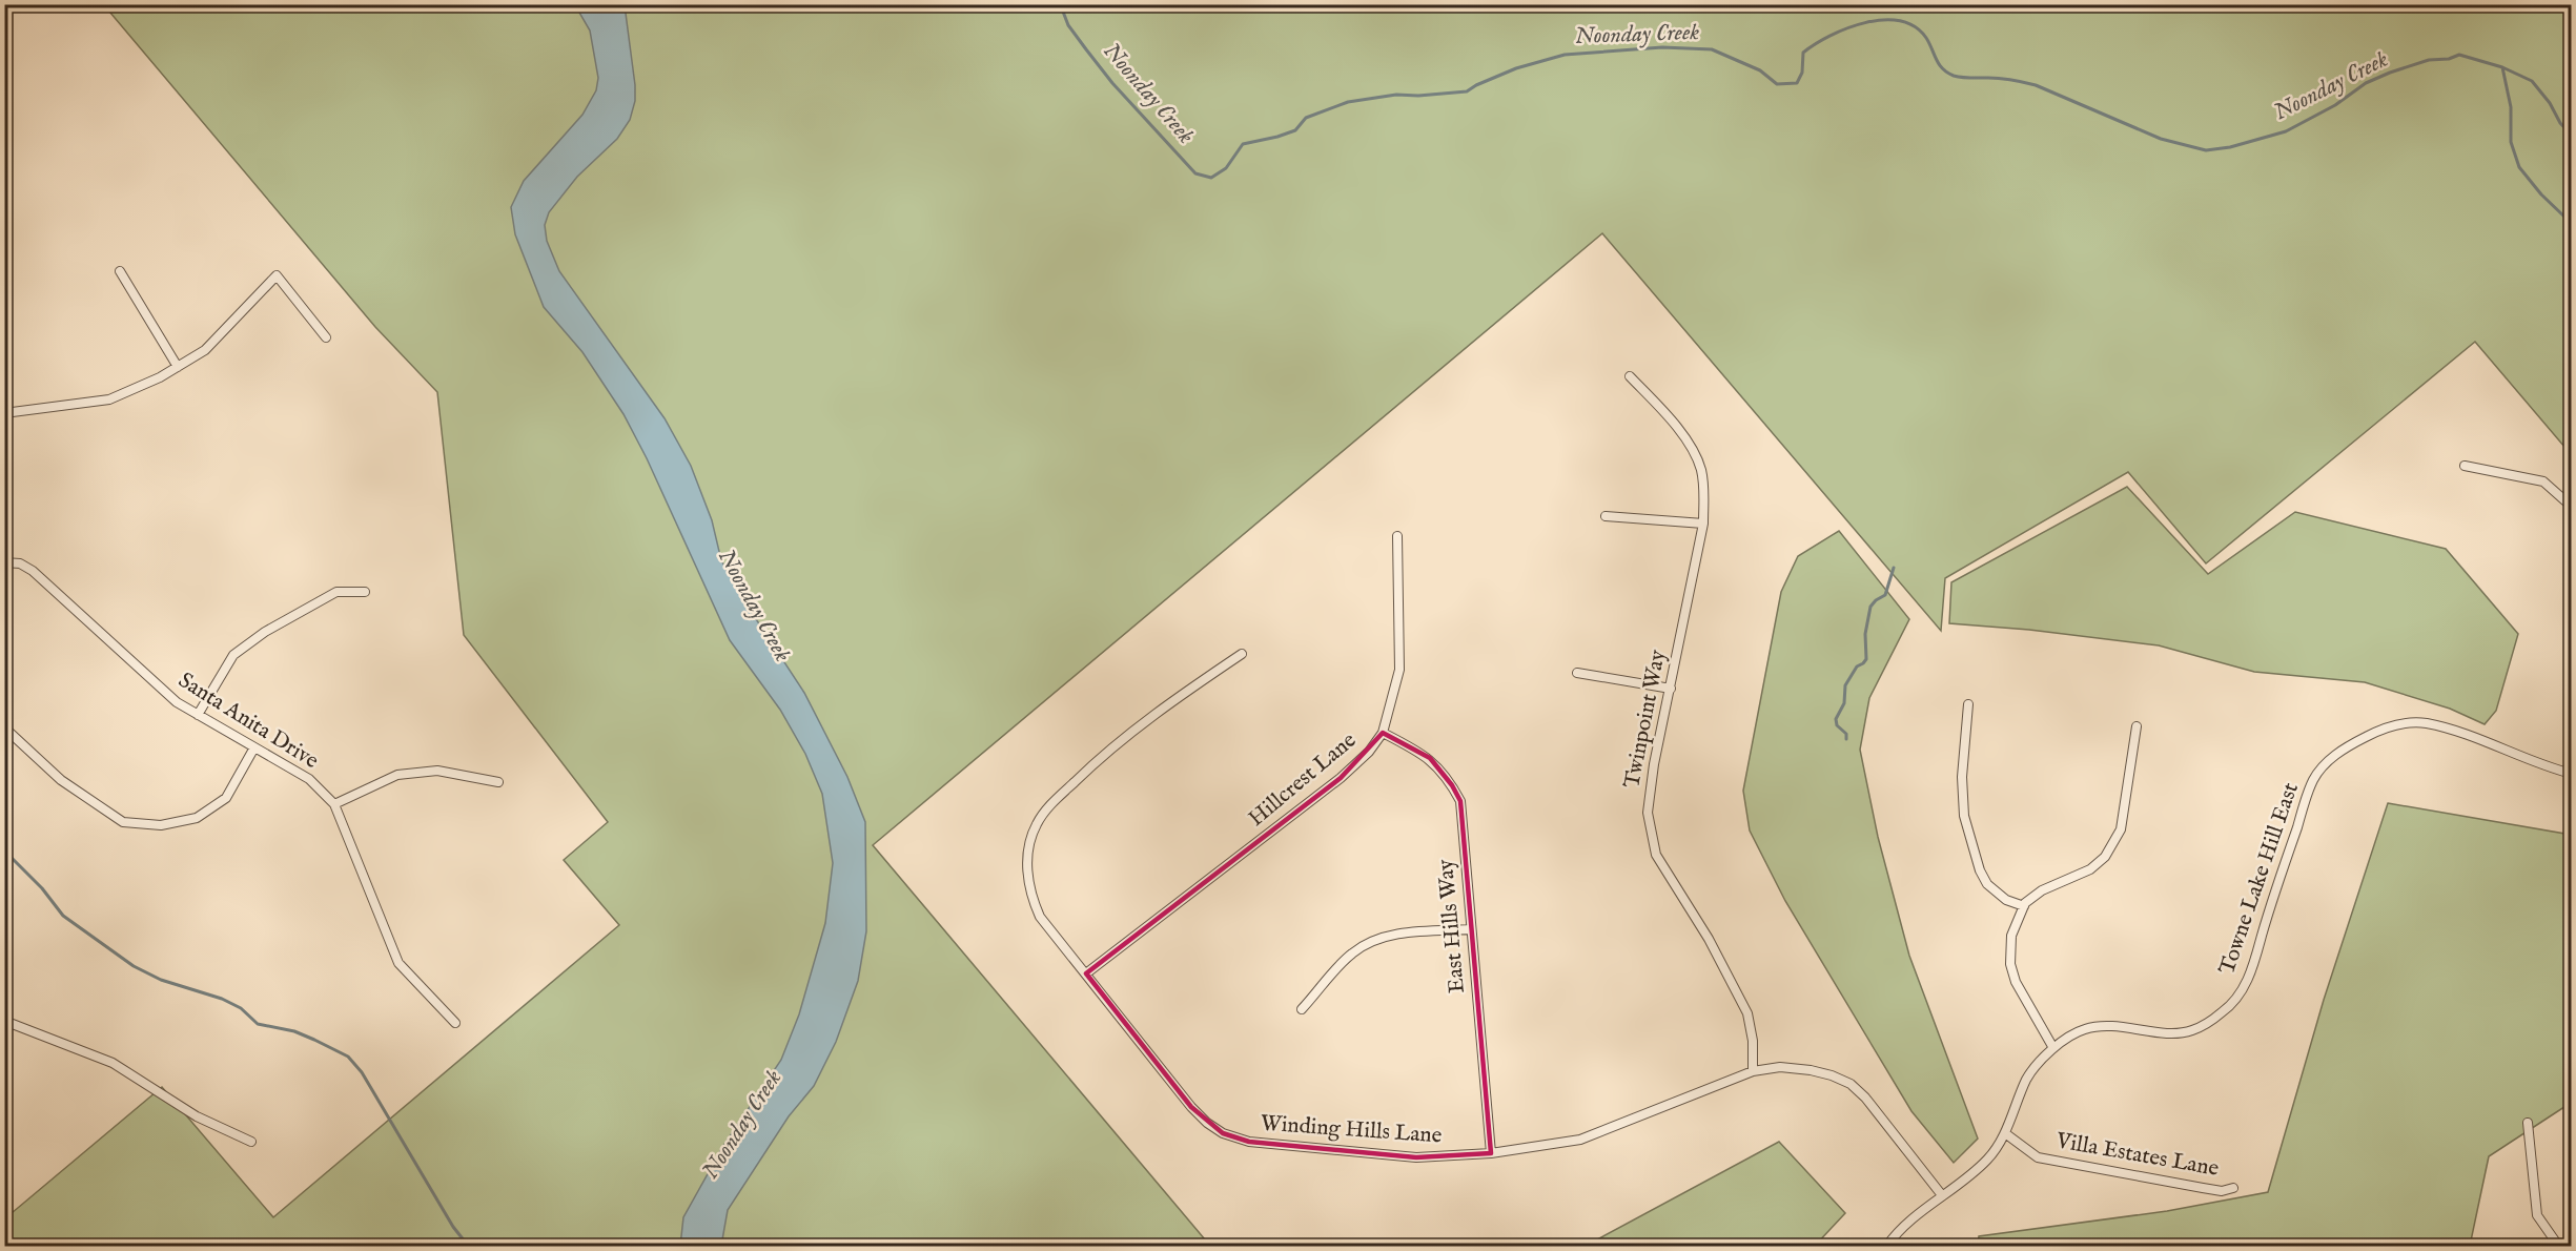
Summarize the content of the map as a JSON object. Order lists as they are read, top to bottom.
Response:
{
  "streets": {
    "street": [
      "Twinpoint Way",
      "Santa Anita Drive",
      "Hillcrest Lane",
      "Towne Lake Hill East",
      "East Hills Way",
      "Winding Hills Lane",
      "Villa Estates Lane"
    ]
  },
  "crossings": [
    ["Twinpoint Way", "Winding Hills Lane"],
    ["Hillcrest Lane", "East Hills Way"],
    ["Hillcrest Lane", "Winding Hills Lane"],
    ["Towne Lake Hill East", "Winding Hills Lane"],
    ["Towne Lake Hill East", "Villa Estates Lane"],
    ["East Hills Way", "Winding Hills Lane"]
  ],
  "water": ["Noonday Creek"]
}
